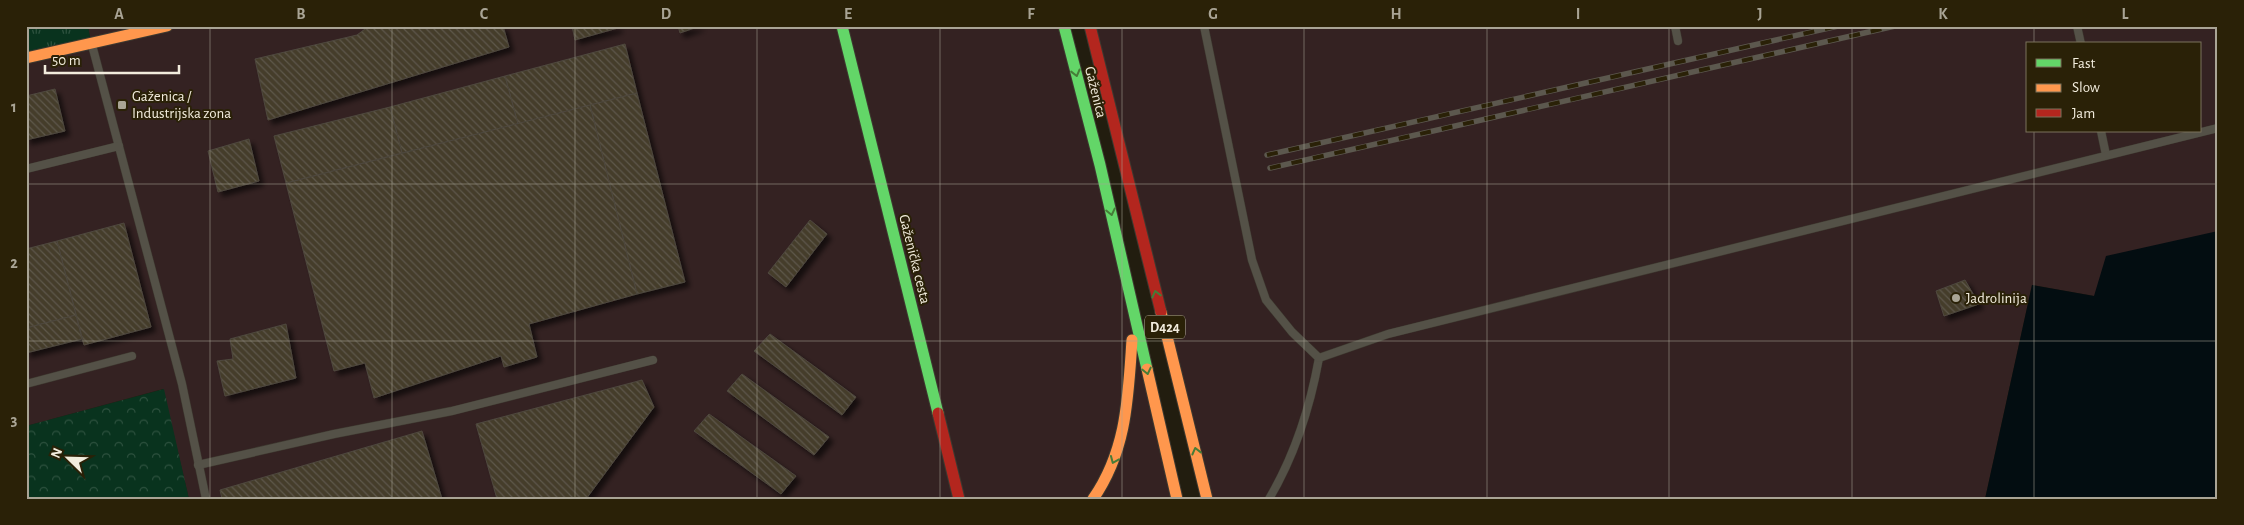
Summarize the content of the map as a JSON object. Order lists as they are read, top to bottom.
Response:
{
  "streets": {
    "main road": ["Gaženica", "Gaženička cesta", "D424"]
  },
  "crossings": [
    ["Gaženica", "D424"]
  ],
  "places": {
    "transit": ["Gaženica / Industrijska zona"],
    "other": ["Jadrolinija"]
  },
  "legend": ["Fast", "Slow", "Jam"],
  "scale_bar": "50 m",
  "north": "top left",
  "grid": {
    "columns": [
      "A",
      "B",
      "C",
      "D",
      "E",
      "F",
      "G",
      "H",
      "I",
      "J",
      "K",
      "L"
    ],
    "rows": ["1", "2", "3"]
  }
}
